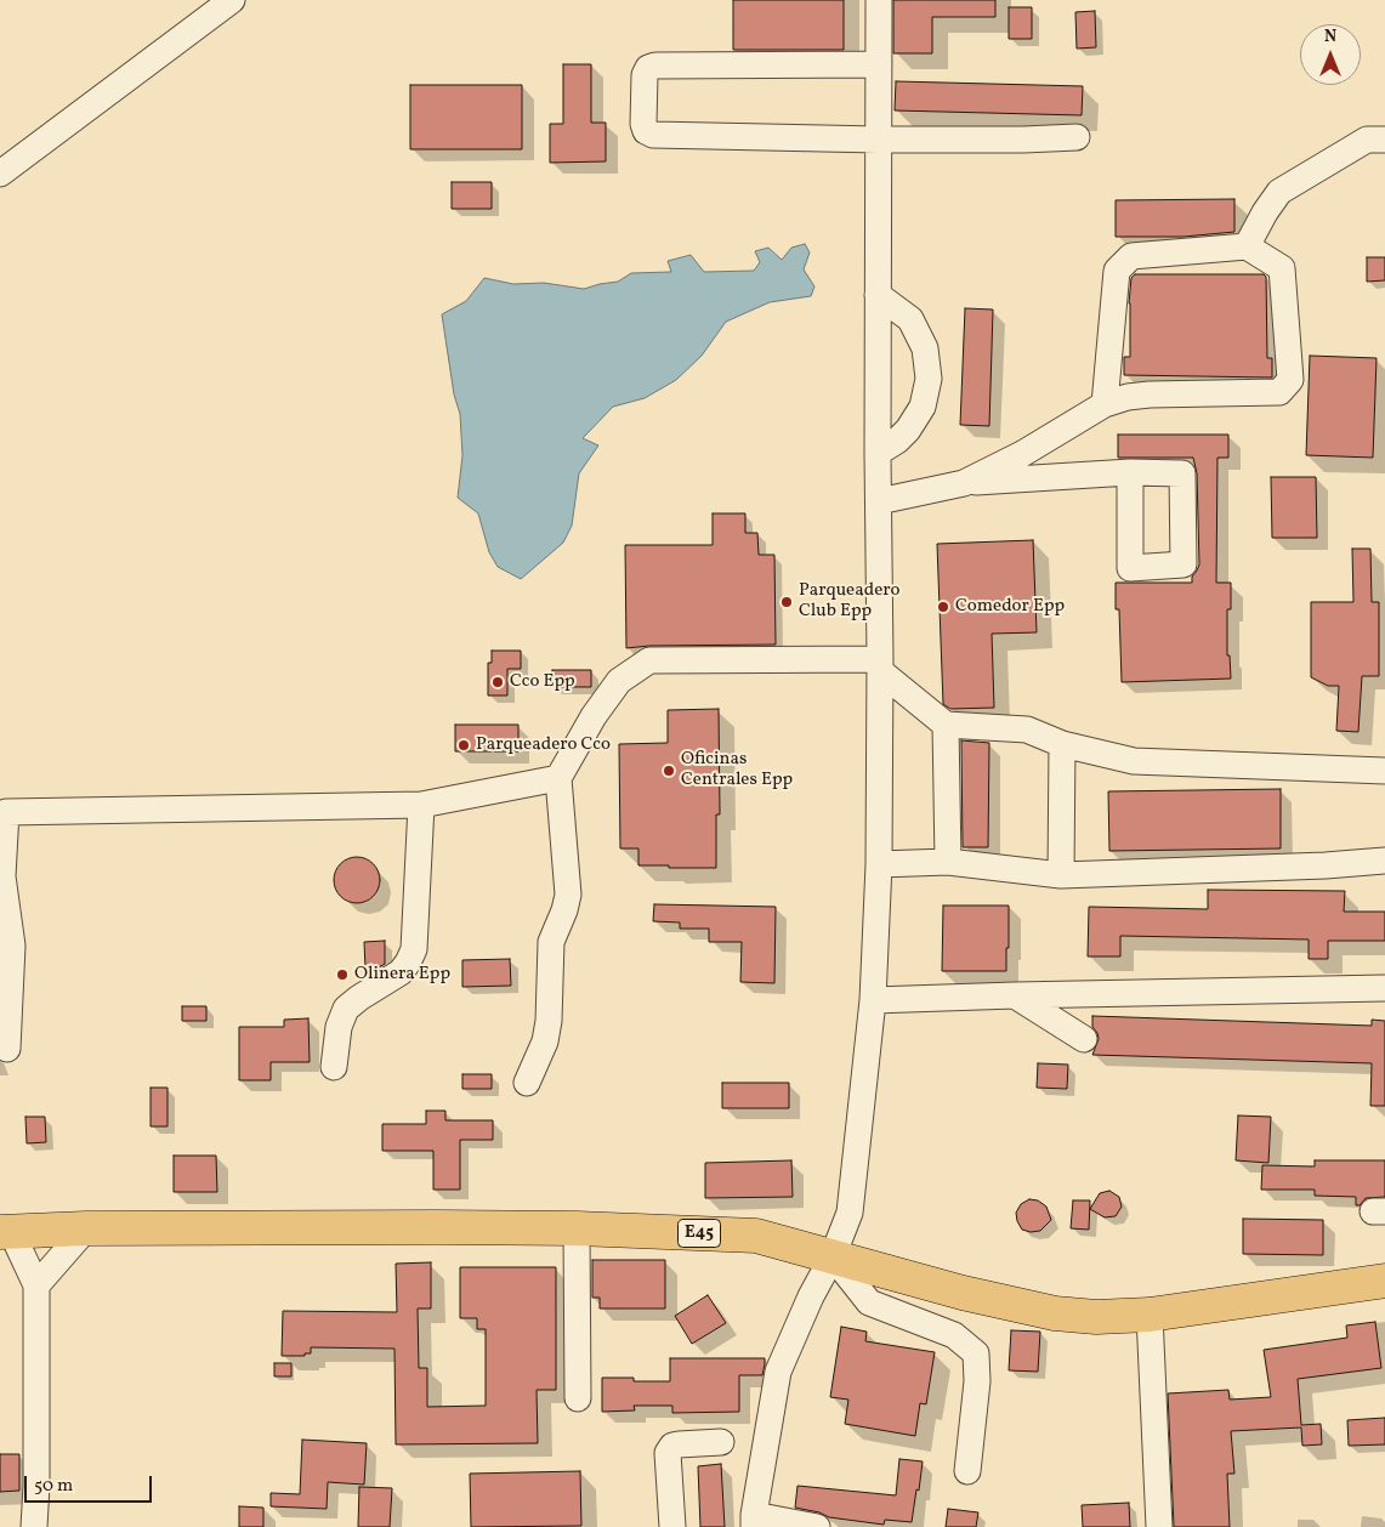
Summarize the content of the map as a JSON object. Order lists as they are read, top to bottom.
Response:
{
  "streets": {
    "highway": ["E45"]
  },
  "places": [
    "Parqueadero Club Epp",
    "Comedor Epp",
    "Cco Epp",
    "Parqueadero Cco",
    "Oficinas Centrales Epp",
    "Olinera Epp"
  ],
  "scale_bar": "50 m",
  "north": "top"
}
